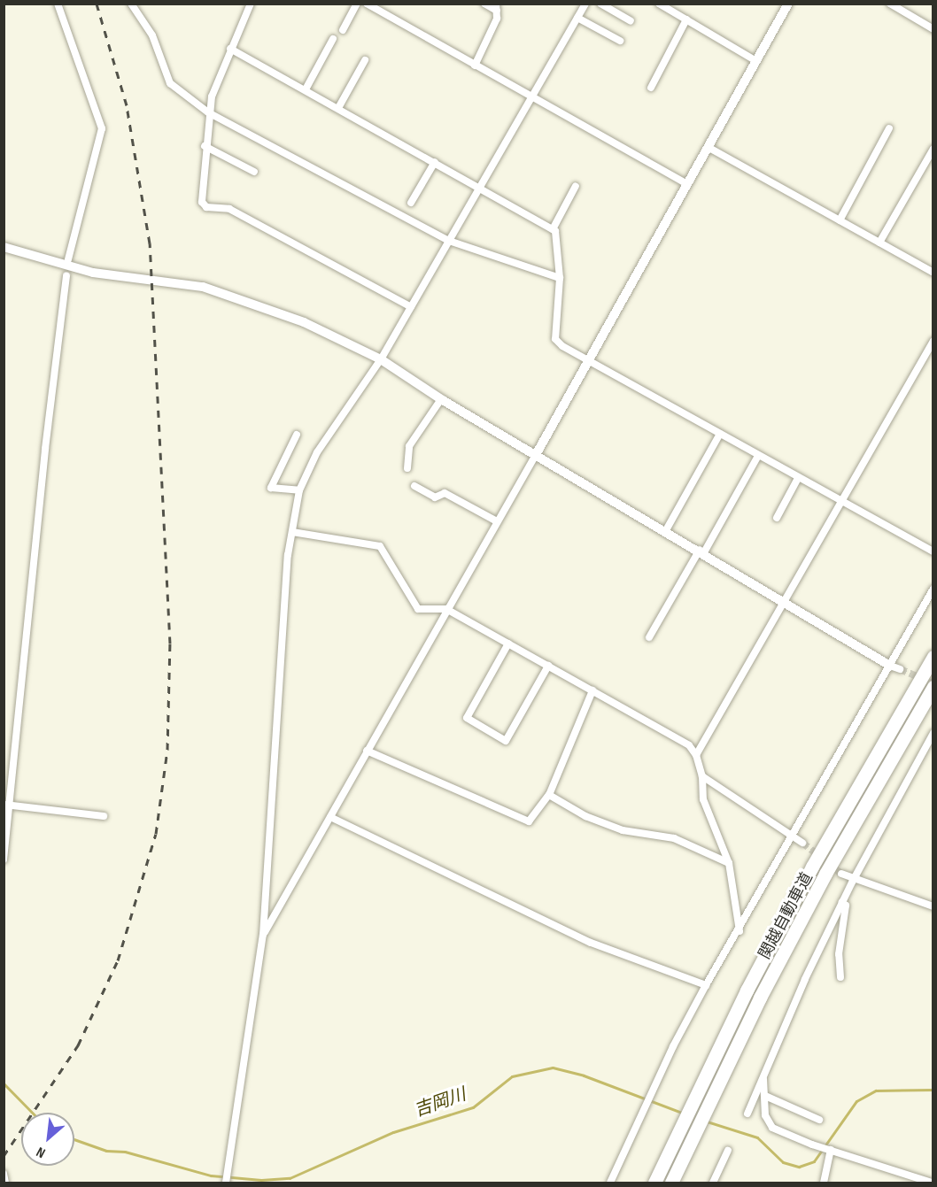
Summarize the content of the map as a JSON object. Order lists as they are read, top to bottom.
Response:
{
  "streets": {
    "highway": ["関越自動車道"]
  },
  "water": ["吉岡川"],
  "north": "bottom left"
}
